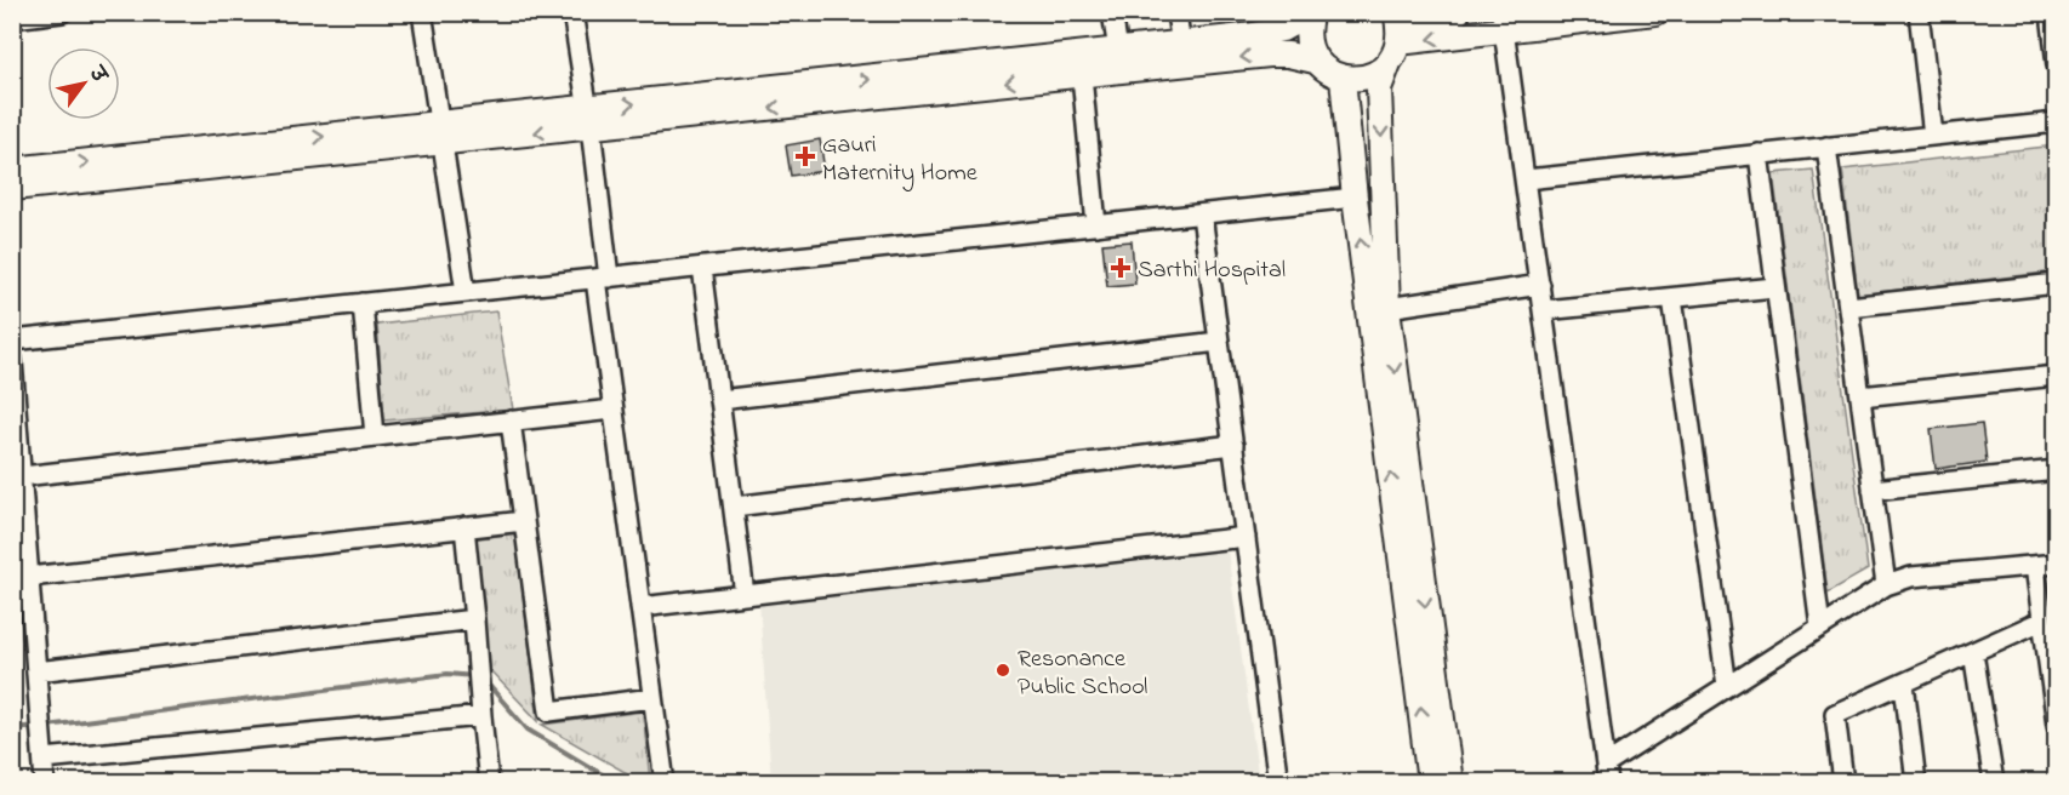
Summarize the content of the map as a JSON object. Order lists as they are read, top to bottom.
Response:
{
  "places": {
    "health": ["Gauri Maternity Home", "Sarthi Hospital"],
    "other": ["Resonance Public School"]
  },
  "north": "top right"
}
